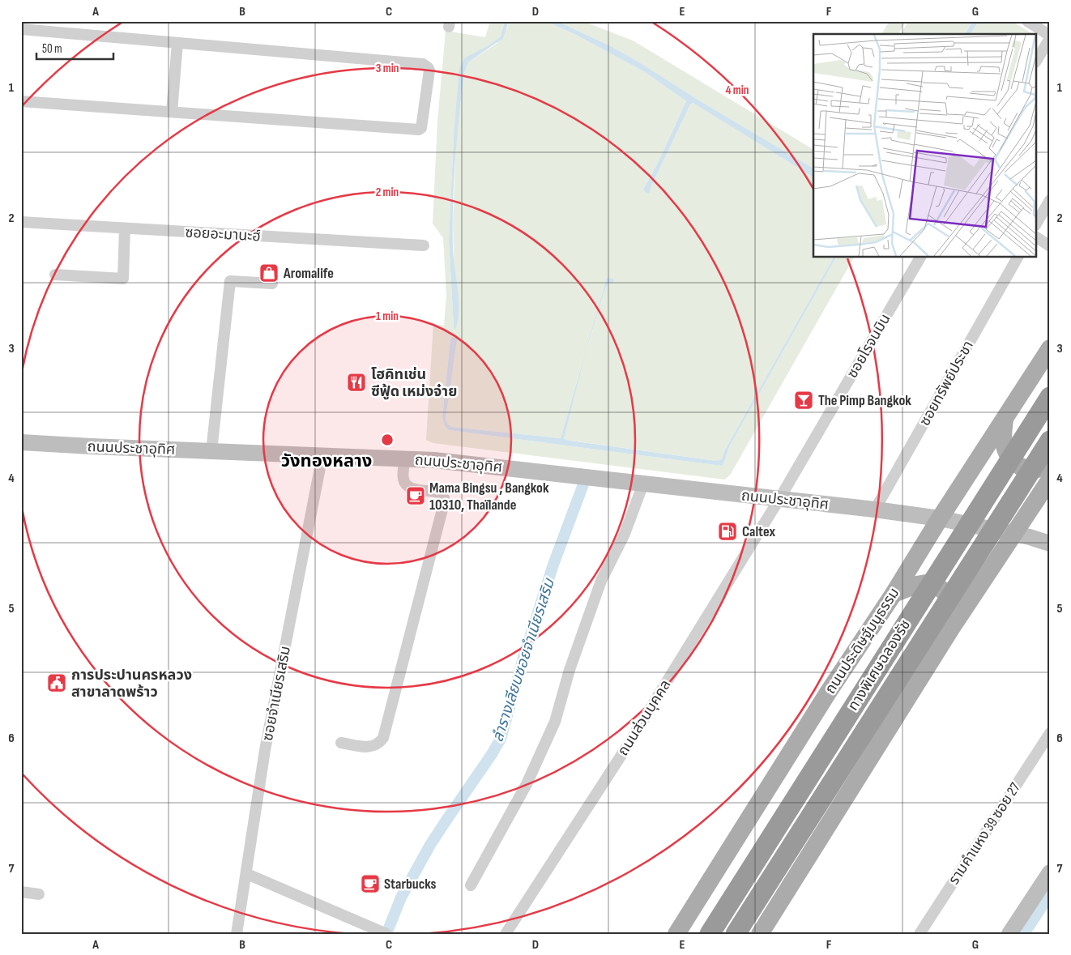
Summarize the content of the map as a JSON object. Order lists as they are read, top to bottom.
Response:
{
  "streets": {
    "highway": ["ทางพิเศษฉลองรัช"],
    "main road": ["ถนนประชาอุทิศ", "ถนนประดิษฐ์มนูธรรม"],
    "street": [
      "ซอยอะมานะฮ์",
      "ซอยโรจนมิน",
      "ซอยทรัพย์ประชา",
      "ซอยจำเนียรเสริม",
      "ถนนส่วนบุคคล",
      "รามคำแหง 39 ซอย 27"
    ]
  },
  "crossings": [
    ["ซอยโรจนมิน", "ถนนประชาอุทิศ"],
    ["ซอยโรจนมิน", "ถนนส่วนบุคคล"],
    ["ซอยทรัพย์ประชา", "ถนนประชาอุทิศ"],
    ["ถนนประชาอุทิศ", "ถนนประดิษฐ์มนูธรรม"],
    ["ถนนประชาอุทิศ", "ซอยจำเนียรเสริม"],
    ["ถนนประชาอุทิศ", "ถนนส่วนบุคคล"]
  ],
  "districts": ["วังทองหลาง"],
  "water": ["ลำรางเลียบซอยจำเนียรเสริม"],
  "places": {
    "shop": ["Aromalife"],
    "restaurant": ["โฮคิทเช่น ซีฟู้ด เหม่งจ๋าย"],
    "bar": ["The Pimp Bangkok"],
    "cafe": ["Mama Bingsu , Bangkok 10310, Thaïlande", "Starbucks"],
    "fuel station": ["Caltex"],
    "public building": ["การประปานครหลวง สาขาลาดพร้าว"]
  },
  "scale_bar": "50 m",
  "grid": {
    "columns": [
      "A",
      "B",
      "C",
      "D",
      "E",
      "F",
      "G"
    ],
    "rows": [
      "1",
      "2",
      "3",
      "4",
      "5",
      "6",
      "7"
    ]
  },
  "rings": [
    "3 min",
    "4 min",
    "2 min",
    "1 min"
  ]
}
